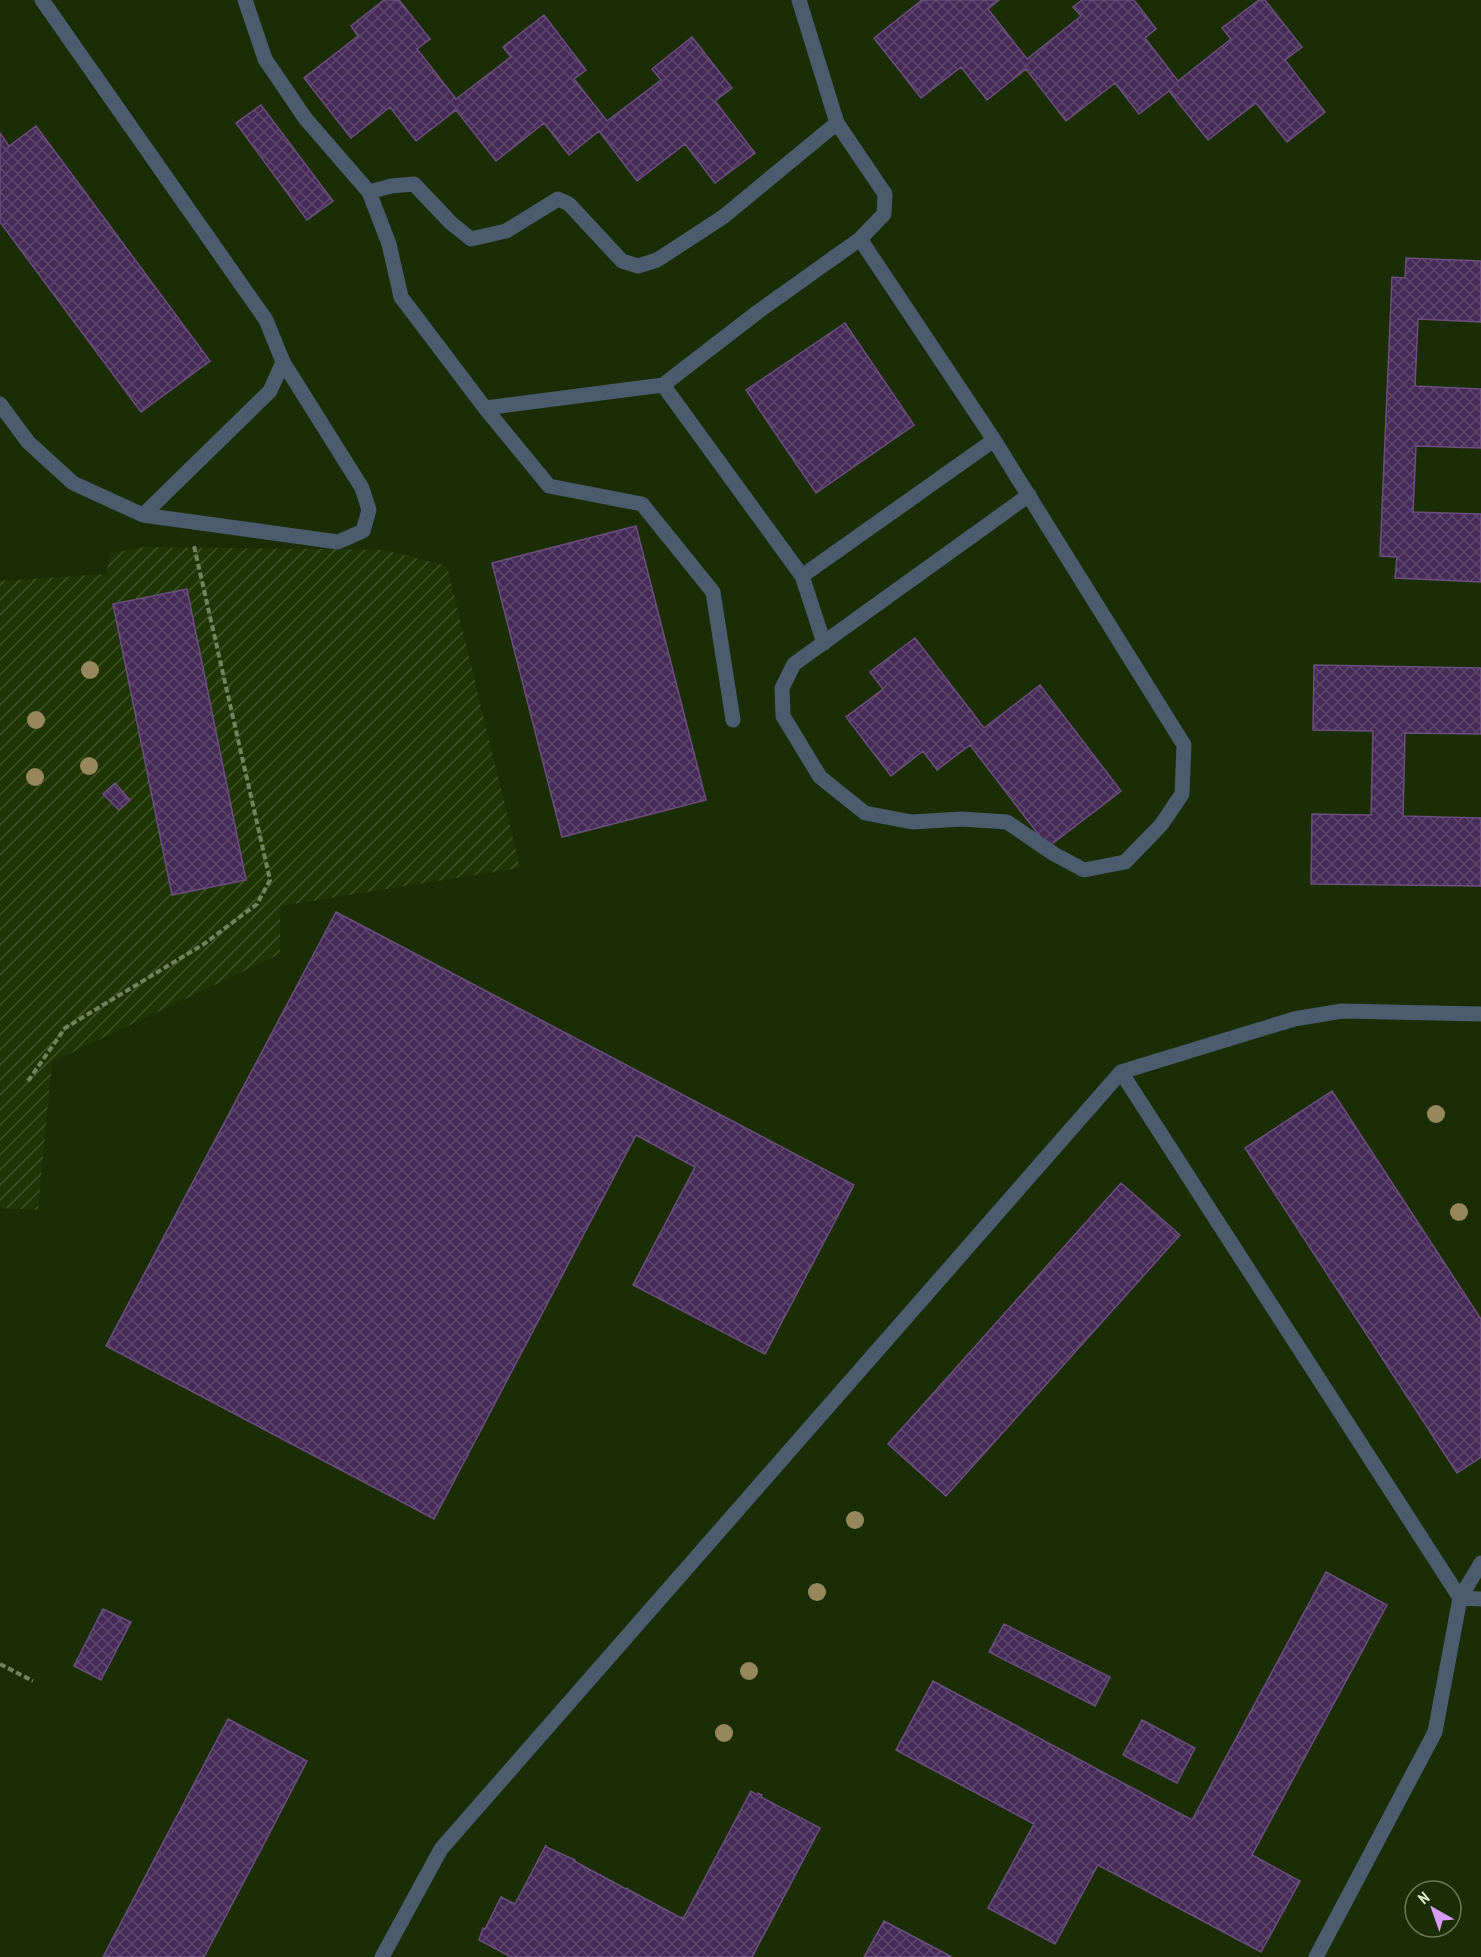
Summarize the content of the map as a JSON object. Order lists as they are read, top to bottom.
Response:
{
  "north": "top left"
}
